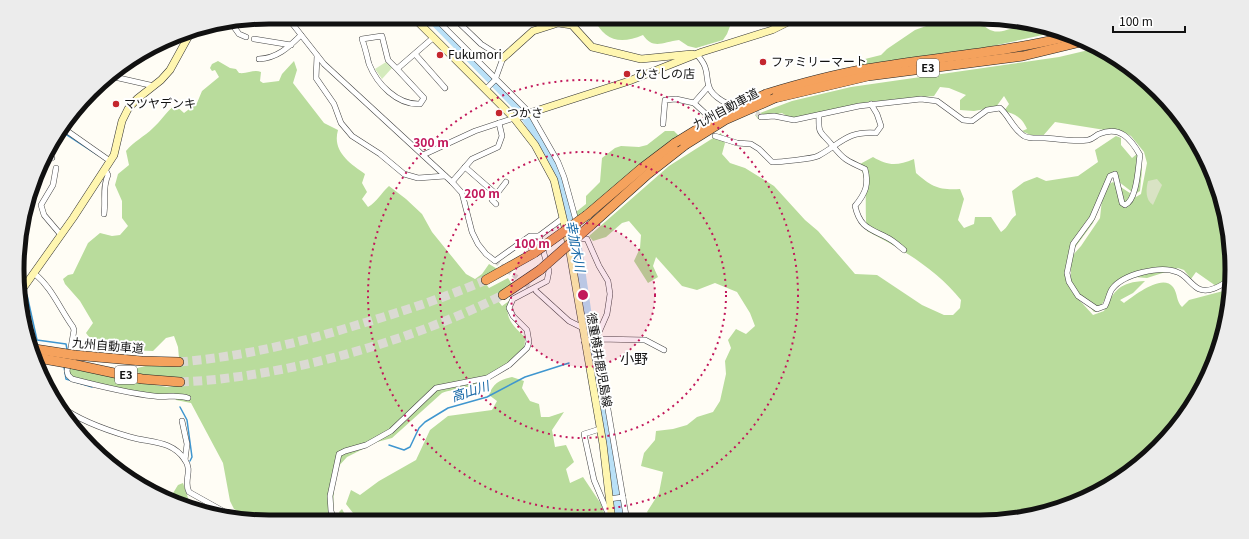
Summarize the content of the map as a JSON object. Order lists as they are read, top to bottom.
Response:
{
  "streets": {
    "highway": ["E3", "九州自動車道"],
    "street": ["徳重横井鹿児島線"]
  },
  "districts": ["小野"],
  "water": ["幸加木川", "高山川"],
  "places": [
    "Fukumori",
    "ファミリーマート",
    "ひさしの店",
    "マツヤデンキ",
    "つかさ"
  ],
  "scale_bar": "100 m",
  "rings": ["300 m", "200 m", "100 m"]
}
